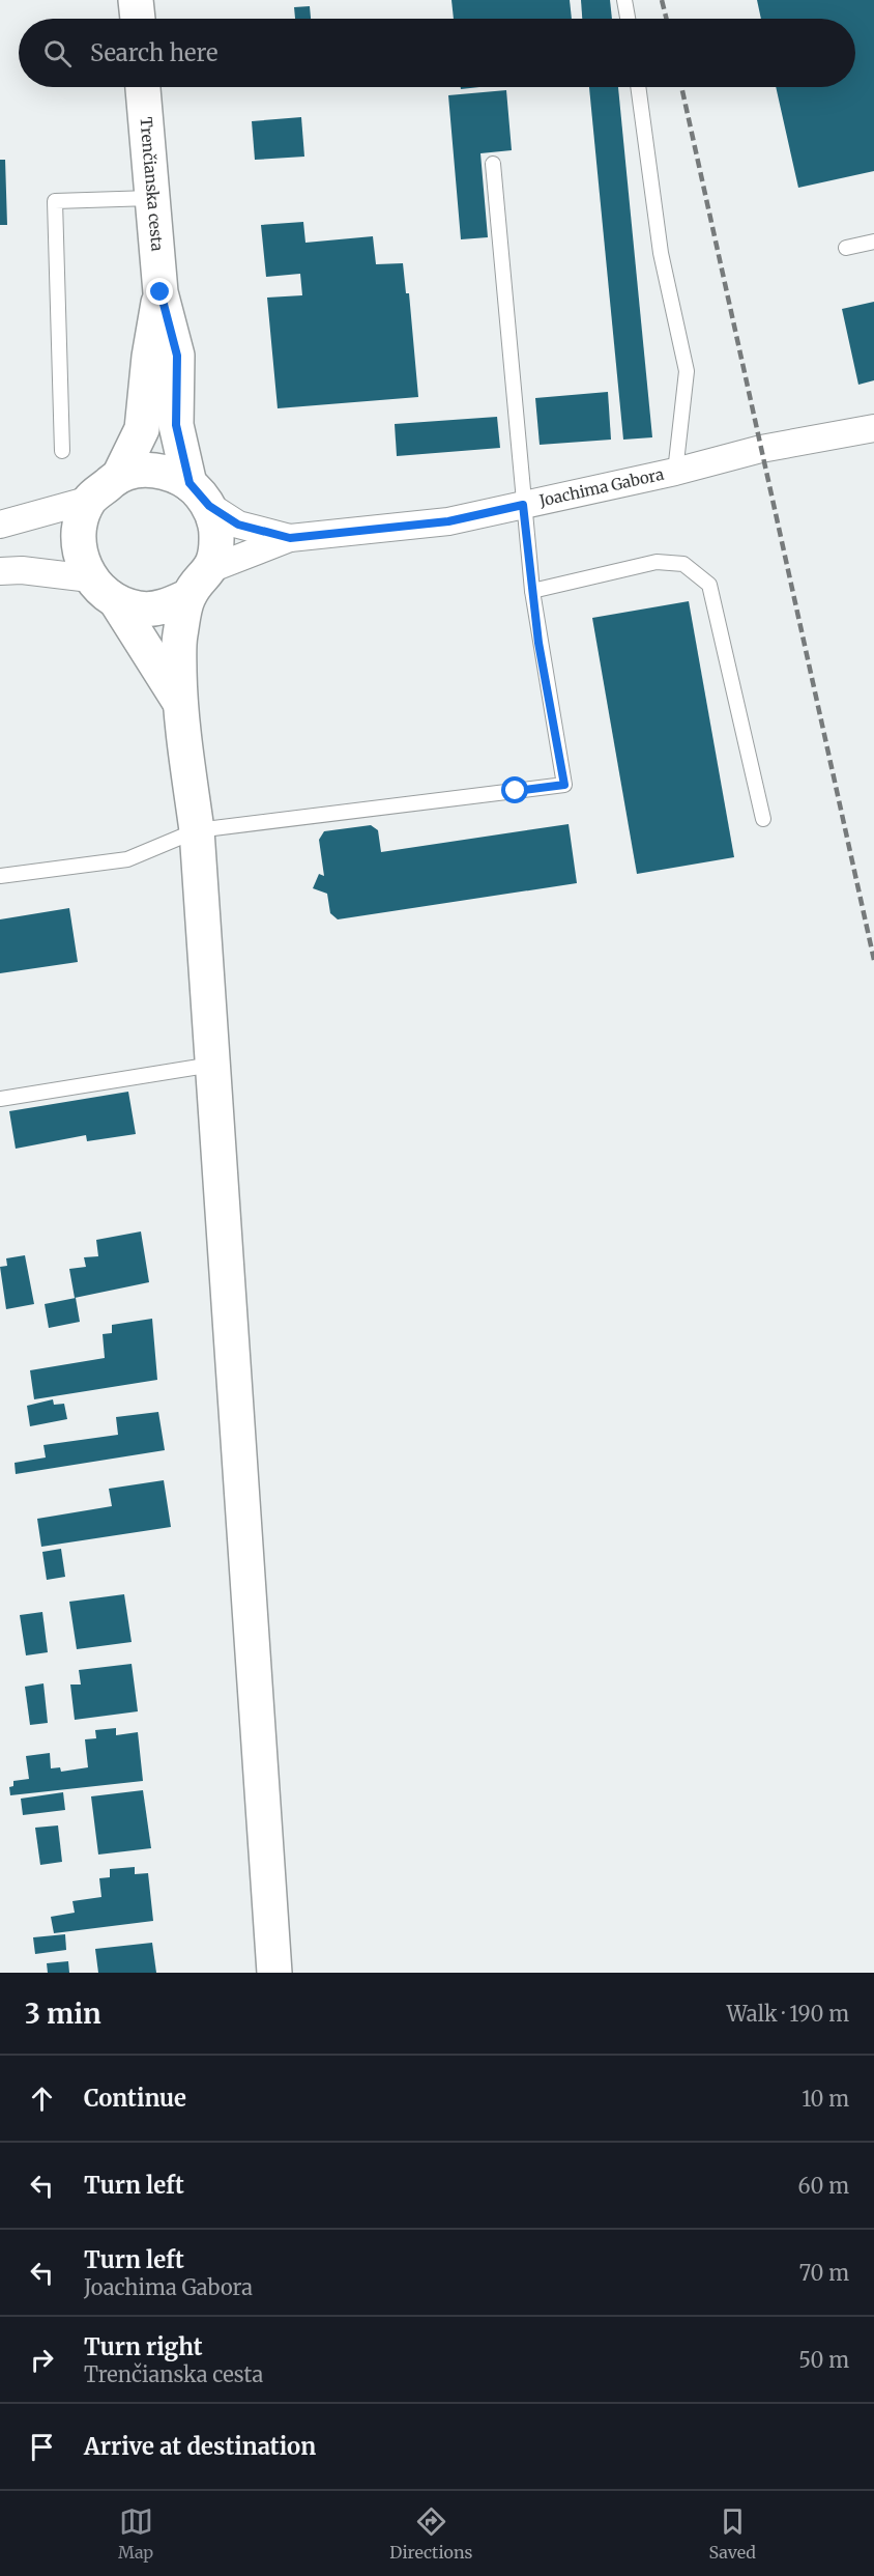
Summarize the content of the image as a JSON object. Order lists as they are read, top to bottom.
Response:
{
  "streets": {
    "main road": ["Trenčianska cesta"],
    "street": ["Joachima Gabora"]
  },
  "crossings": [
    ["Trenčianska cesta", "Joachima Gabora"]
  ],
  "page": {
    "search": "Search here",
    "heading": ["3 min", "Walk · 190 m"],
    "list": [
      ["Continue", "10 m"],
      ["Turn left", "60 m"],
      ["Turn left", "Joachima Gabora", "70 m"],
      ["Turn right", "Trenčianska cesta", "50 m"],
      "Arrive at destination"
    ],
    "nav": ["Map", "Directions", "Saved"]
  }
}
